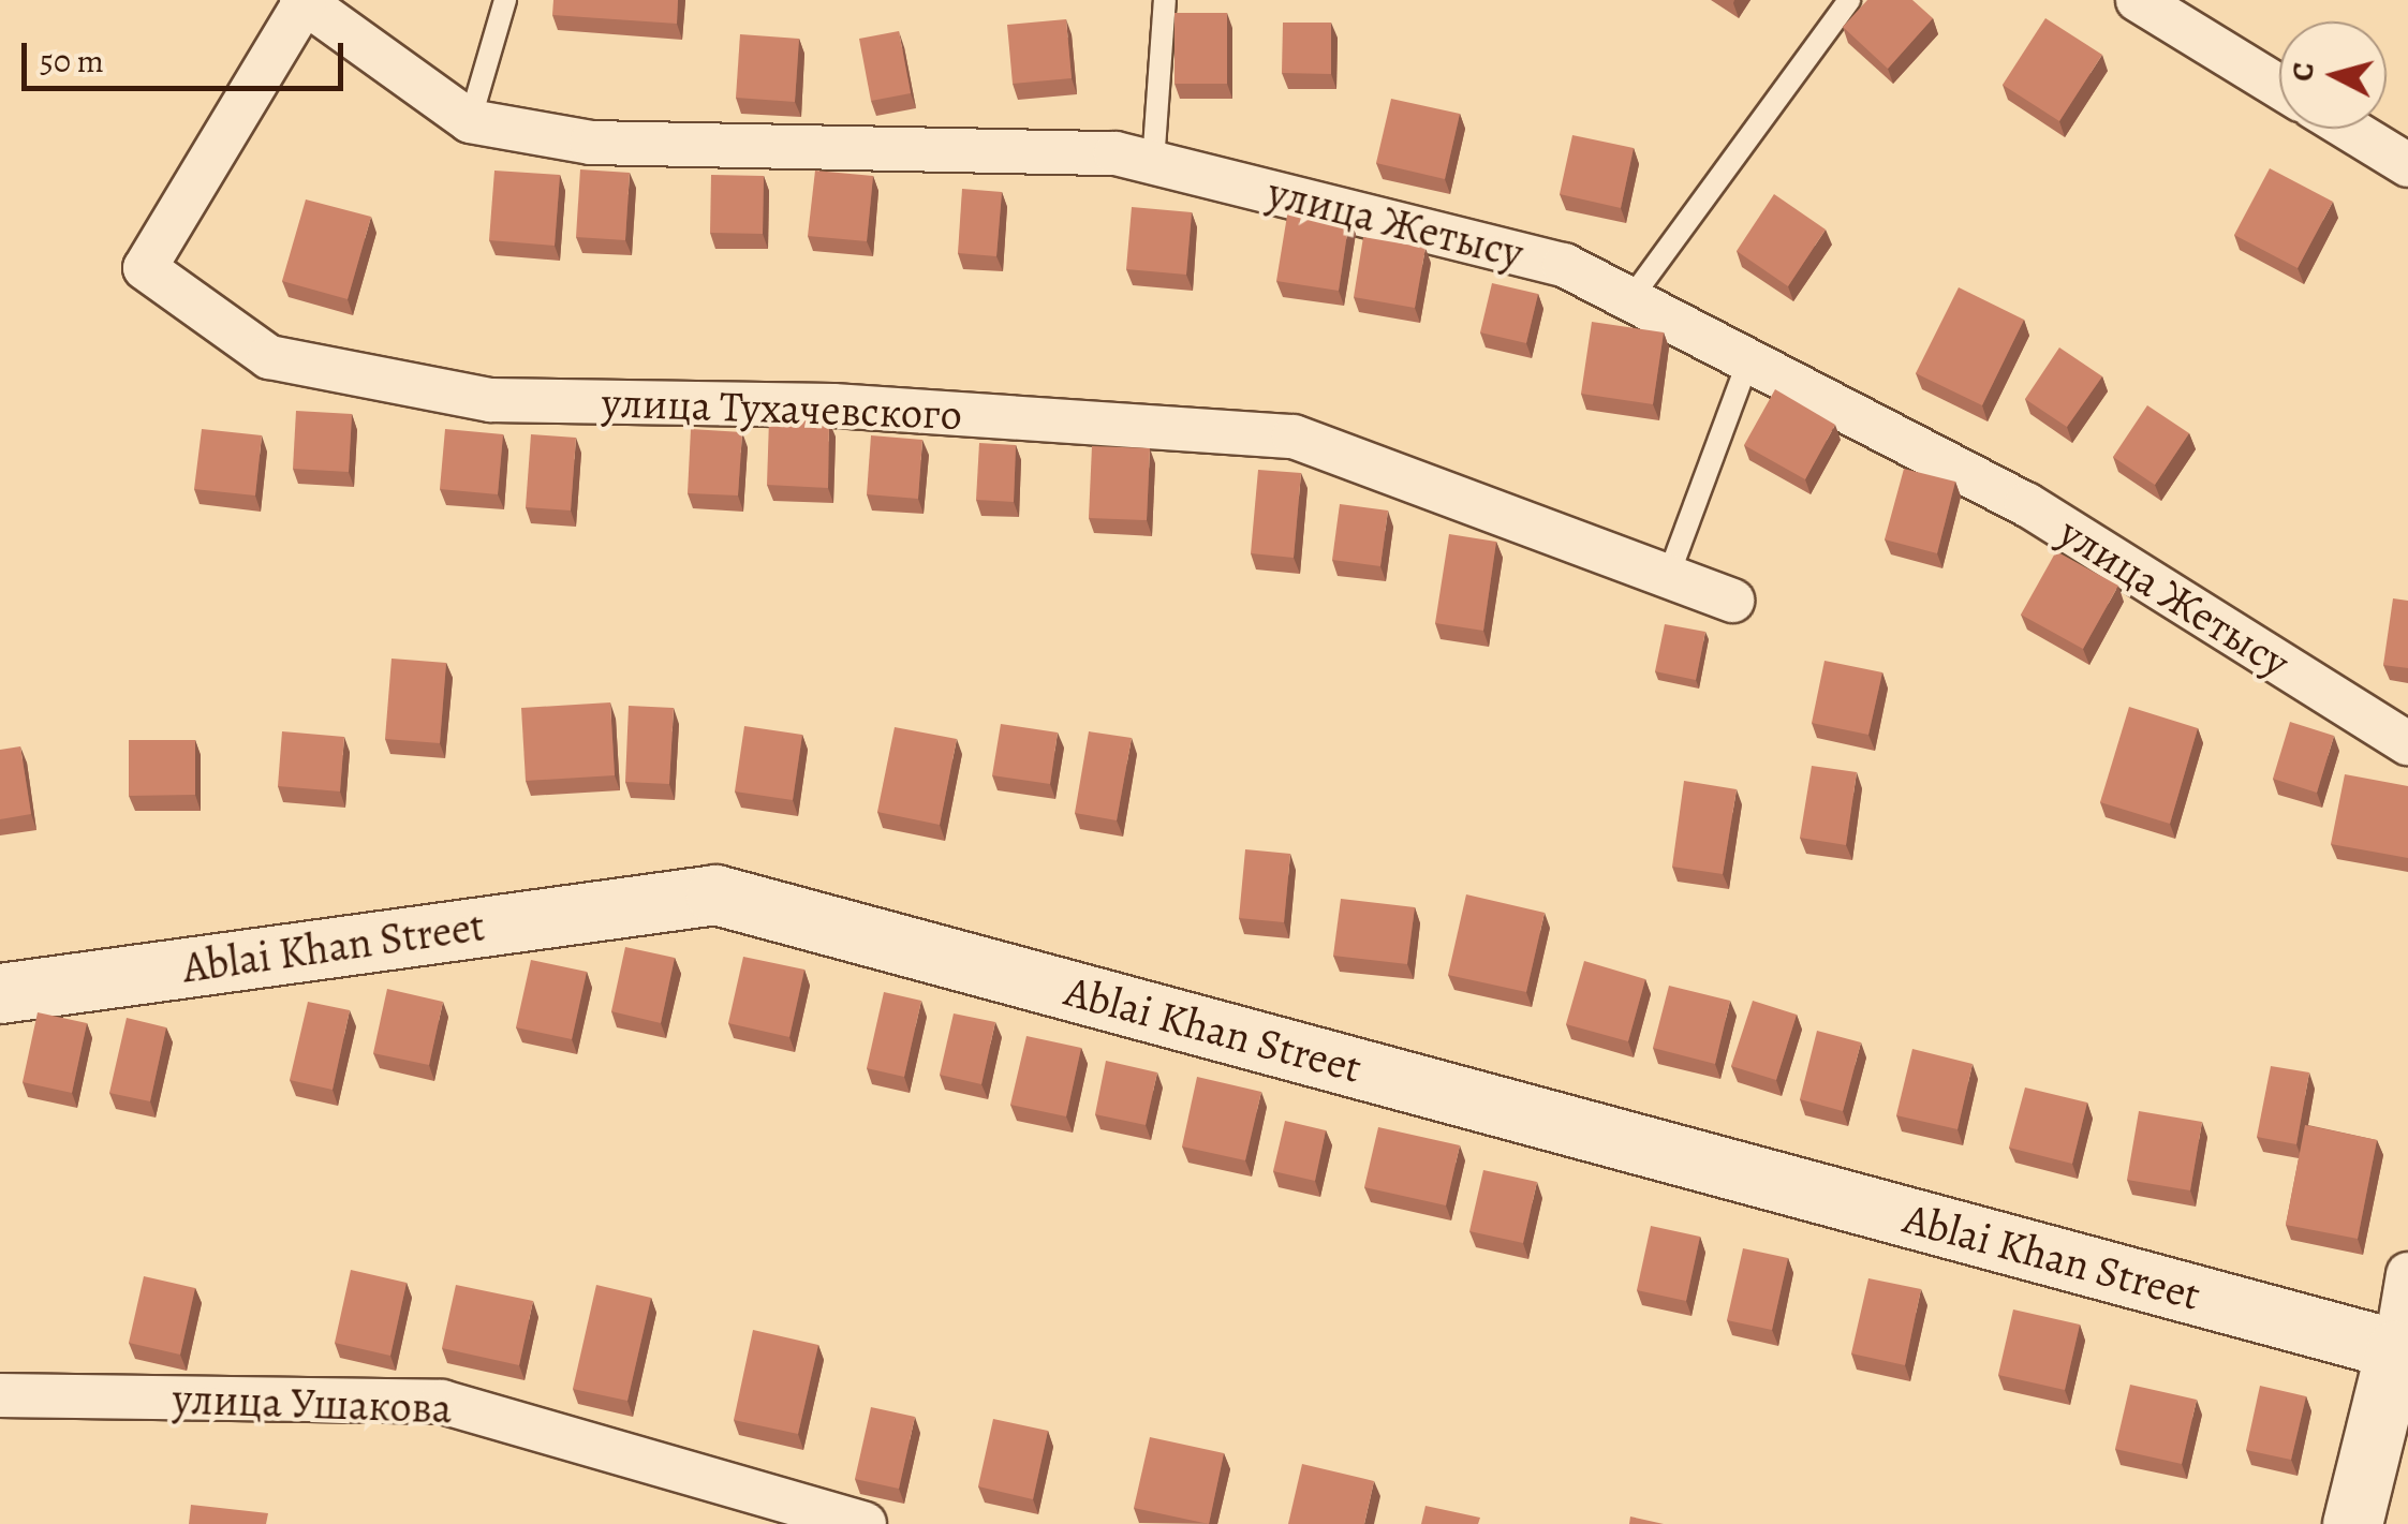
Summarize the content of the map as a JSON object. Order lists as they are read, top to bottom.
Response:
{
  "streets": {
    "street": [
      "улица Жетысу",
      "улица Тухачевского",
      "Ablai Khan Street",
      "улица Ушакова"
    ]
  },
  "crossings": [
    ["улица Жетысу", "улица Тухачевского"]
  ],
  "scale_bar": "50 m",
  "north": "left"
}
